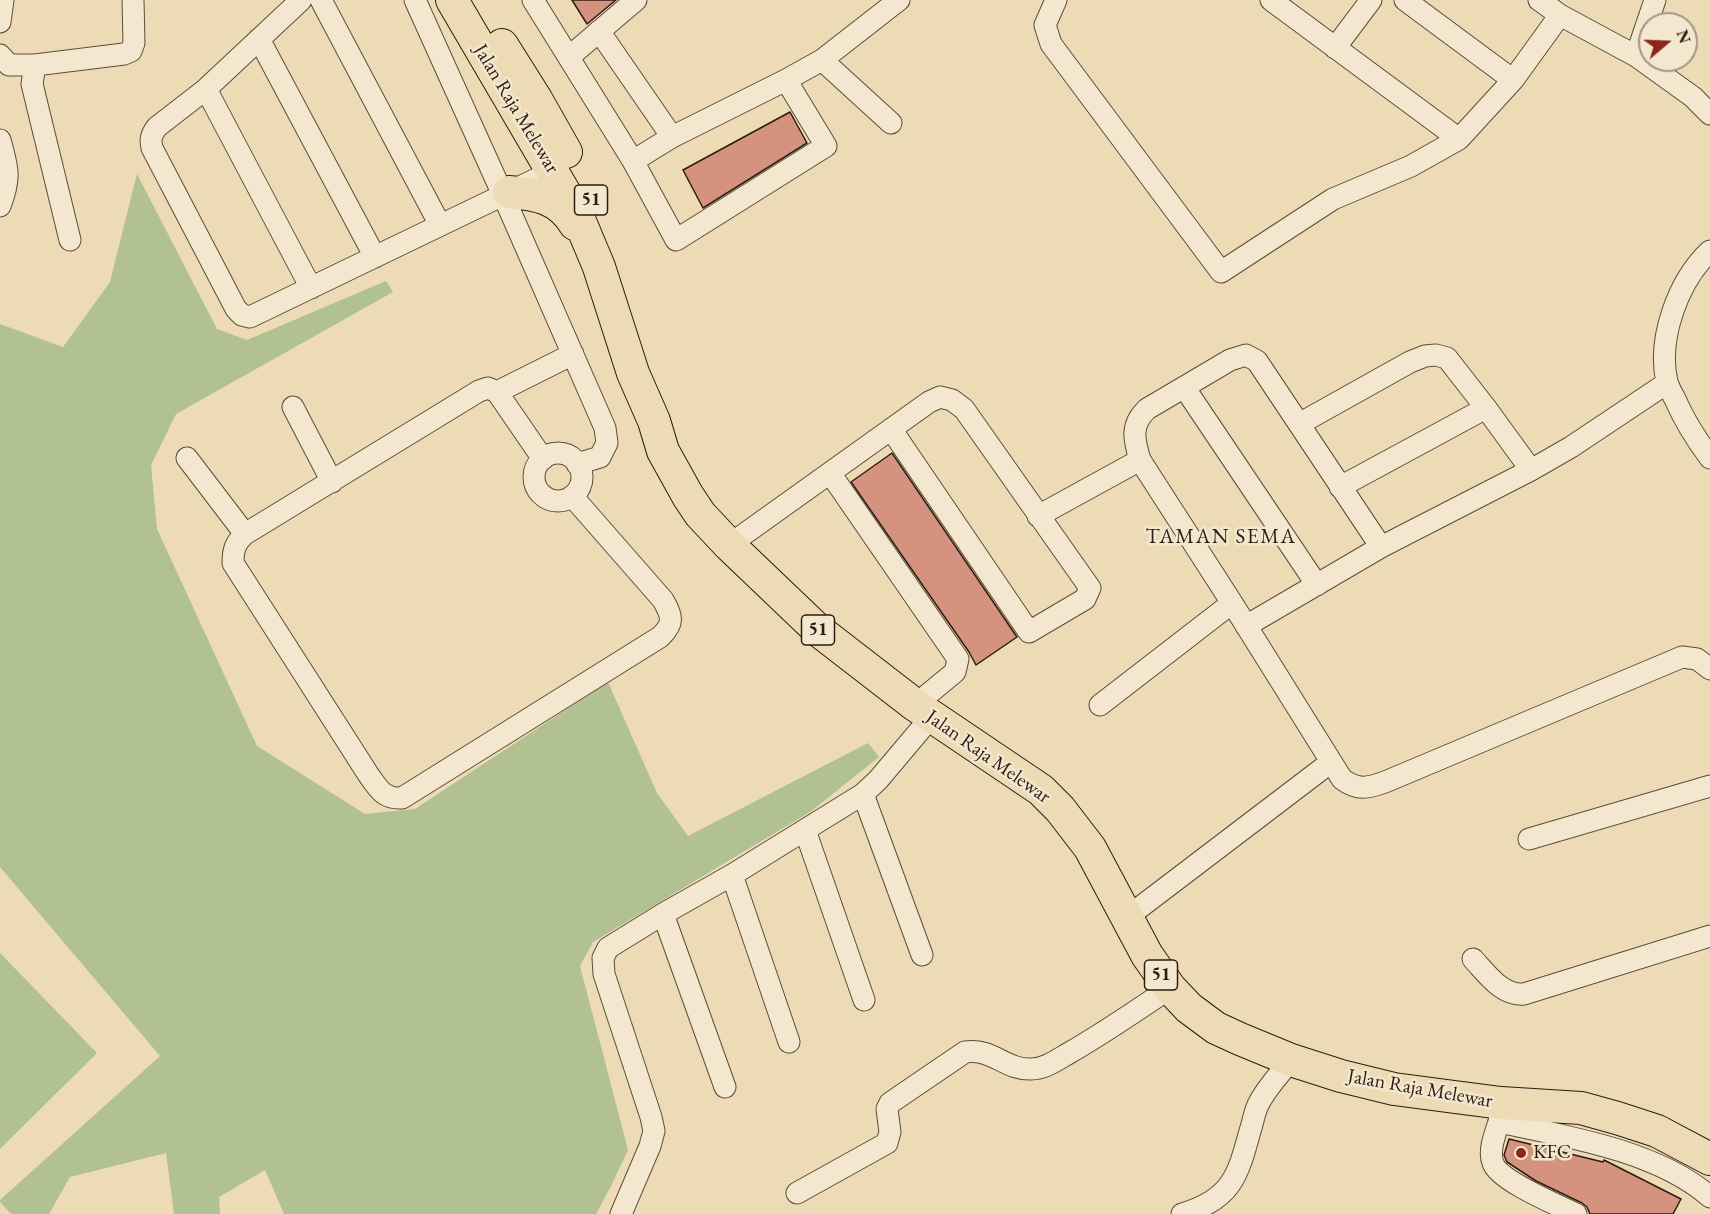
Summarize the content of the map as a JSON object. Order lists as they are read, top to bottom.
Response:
{
  "streets": {
    "highway": ["Jalan Raja Melewar", "51"]
  },
  "districts": ["TAMAN SEMA"],
  "places": ["KFC"],
  "north": "right"
}
